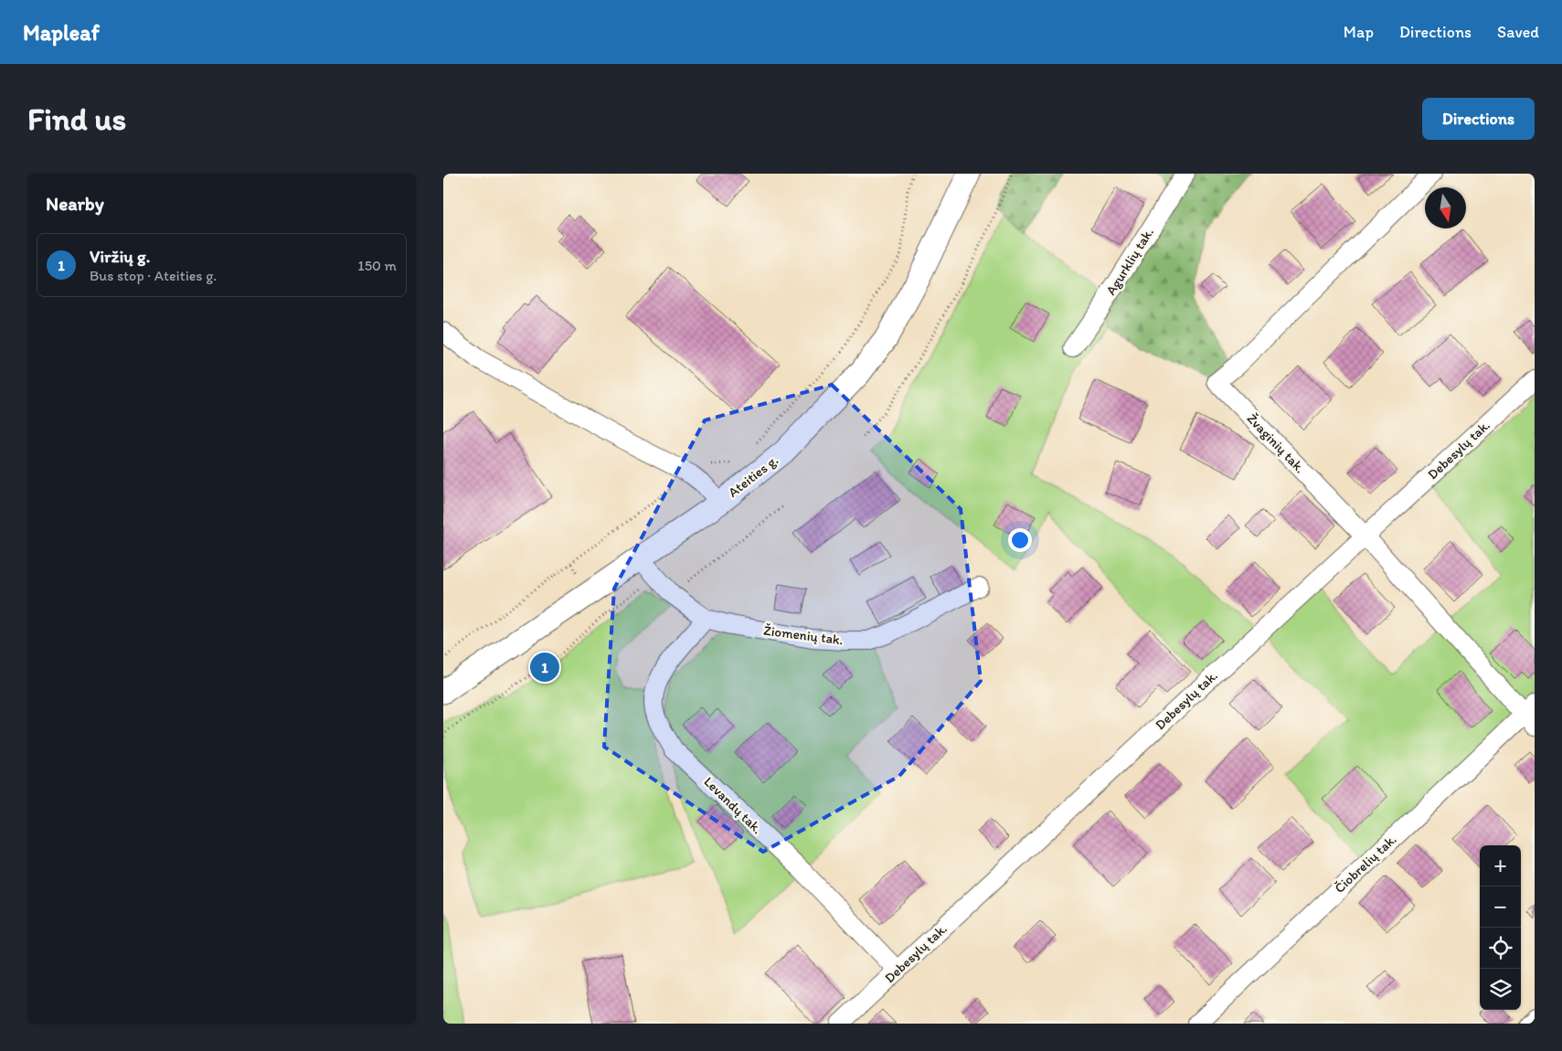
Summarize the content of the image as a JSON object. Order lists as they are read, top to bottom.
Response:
{
  "streets": {
    "street": [
      "Agurklių tak.",
      "Žvaginių tak.",
      "Debesylų tak.",
      "Ateities g.",
      "Žiomenių tak.",
      "Levandų tak.",
      "Čiobrelių tak."
    ]
  },
  "crossings": [
    ["Žvaginių tak.", "Debesylų tak."],
    ["Žvaginių tak.", "Čiobrelių tak."],
    ["Debesylų tak.", "Levandų tak."],
    ["Ateities g.", "Žiomenių tak."],
    ["Žiomenių tak.", "Levandų tak."]
  ],
  "north": "bottom",
  "page": {
    "header": "Mapleaf",
    "nav": ["Map", "Directions", "Saved"],
    "buttons": "Directions",
    "title": "Find us",
    "heading": "Nearby",
    "list": [
      {
        "mark": "1",
        "name": "Viržių g.",
        "note": "Bus stop · Ateities g.",
        "value": "150 m"
      }
    ],
    "pins": "1",
    "map_buttons": ["+", "−"]
  }
}
